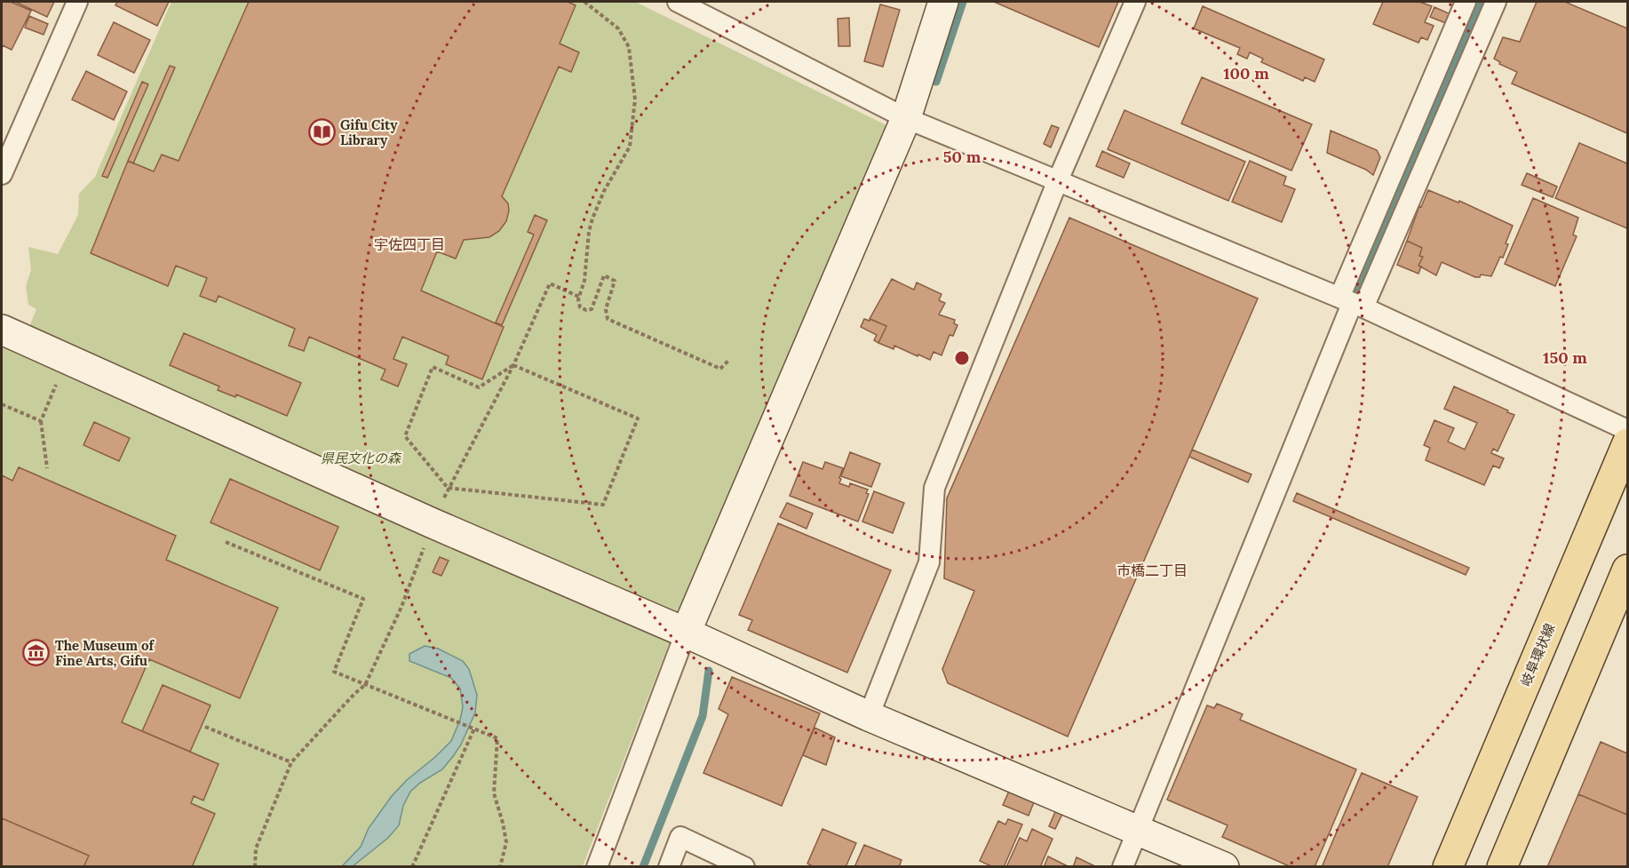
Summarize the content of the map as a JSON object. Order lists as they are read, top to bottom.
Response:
{
  "streets": {
    "main road": ["岐阜環状線"]
  },
  "districts": ["宇佐四丁目", "市橋二丁目"],
  "parks": ["県民文化の森"],
  "places": {
    "library": ["Gifu City Library"],
    "museum": ["The Museum of Fine Arts, Gifu"]
  },
  "rings": ["100 m", "50 m", "150 m"]
}
